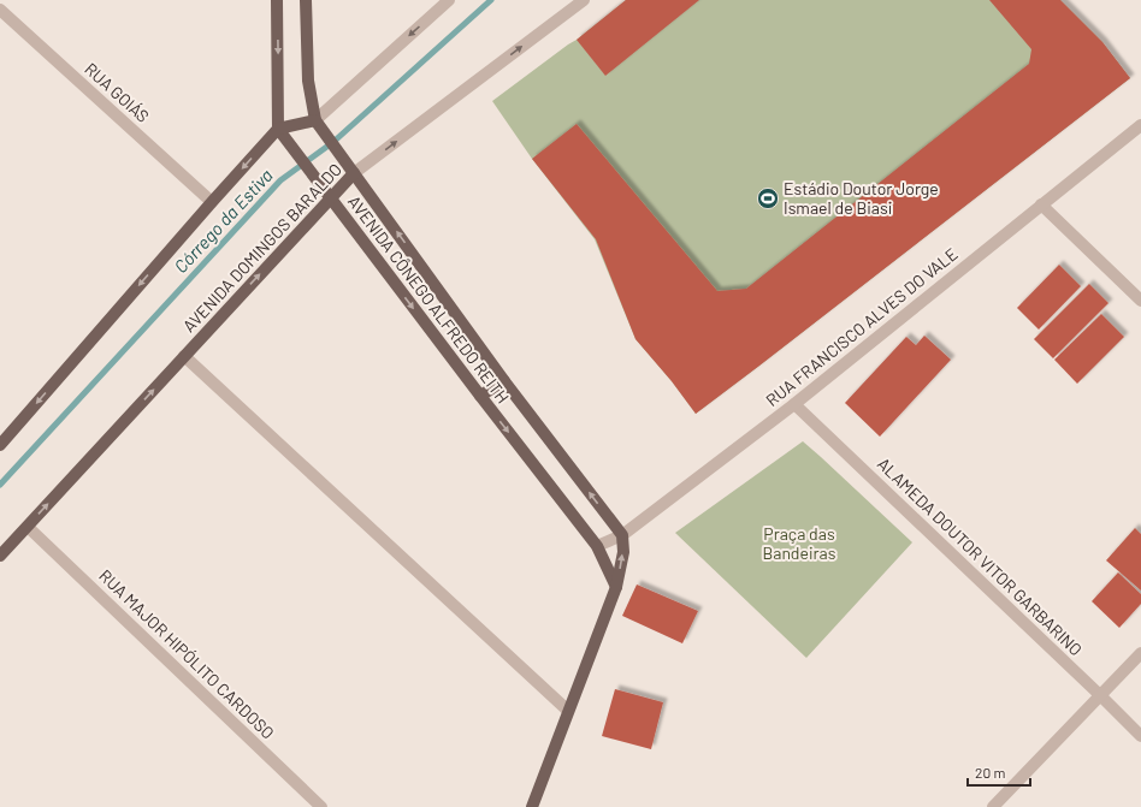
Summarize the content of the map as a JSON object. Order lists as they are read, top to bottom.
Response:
{
  "streets": {
    "main road": ["AVENIDA DOMINGOS BARALDO", "AVENIDA CÔNEGO ALFREDO REITH"],
    "street": [
      "RUA GOIÁS",
      "RUA FRANCISCO ALVES DO VALE",
      "ALAMEDA DOUTOR VITOR GARBARINO",
      "RUA MAJOR HIPÓLITO CARDOSO"
    ]
  },
  "crossings": [
    ["AVENIDA DOMINGOS BARALDO", "AVENIDA CÔNEGO ALFREDO REITH"],
    ["AVENIDA DOMINGOS BARALDO", "RUA MAJOR HIPÓLITO CARDOSO"],
    ["AVENIDA CÔNEGO ALFREDO REITH", "RUA FRANCISCO ALVES DO VALE"],
    ["RUA FRANCISCO ALVES DO VALE", "ALAMEDA DOUTOR VITOR GARBARINO"]
  ],
  "one_way": ["AVENIDA DOMINGOS BARALDO"],
  "water": ["Córrego da Estiva"],
  "parks": ["Praça das Bandeiras"],
  "places": {
    "sports": ["Estádio Doutor Jorge Ismael de Biasi"]
  },
  "scale_bar": "20 m"
}
